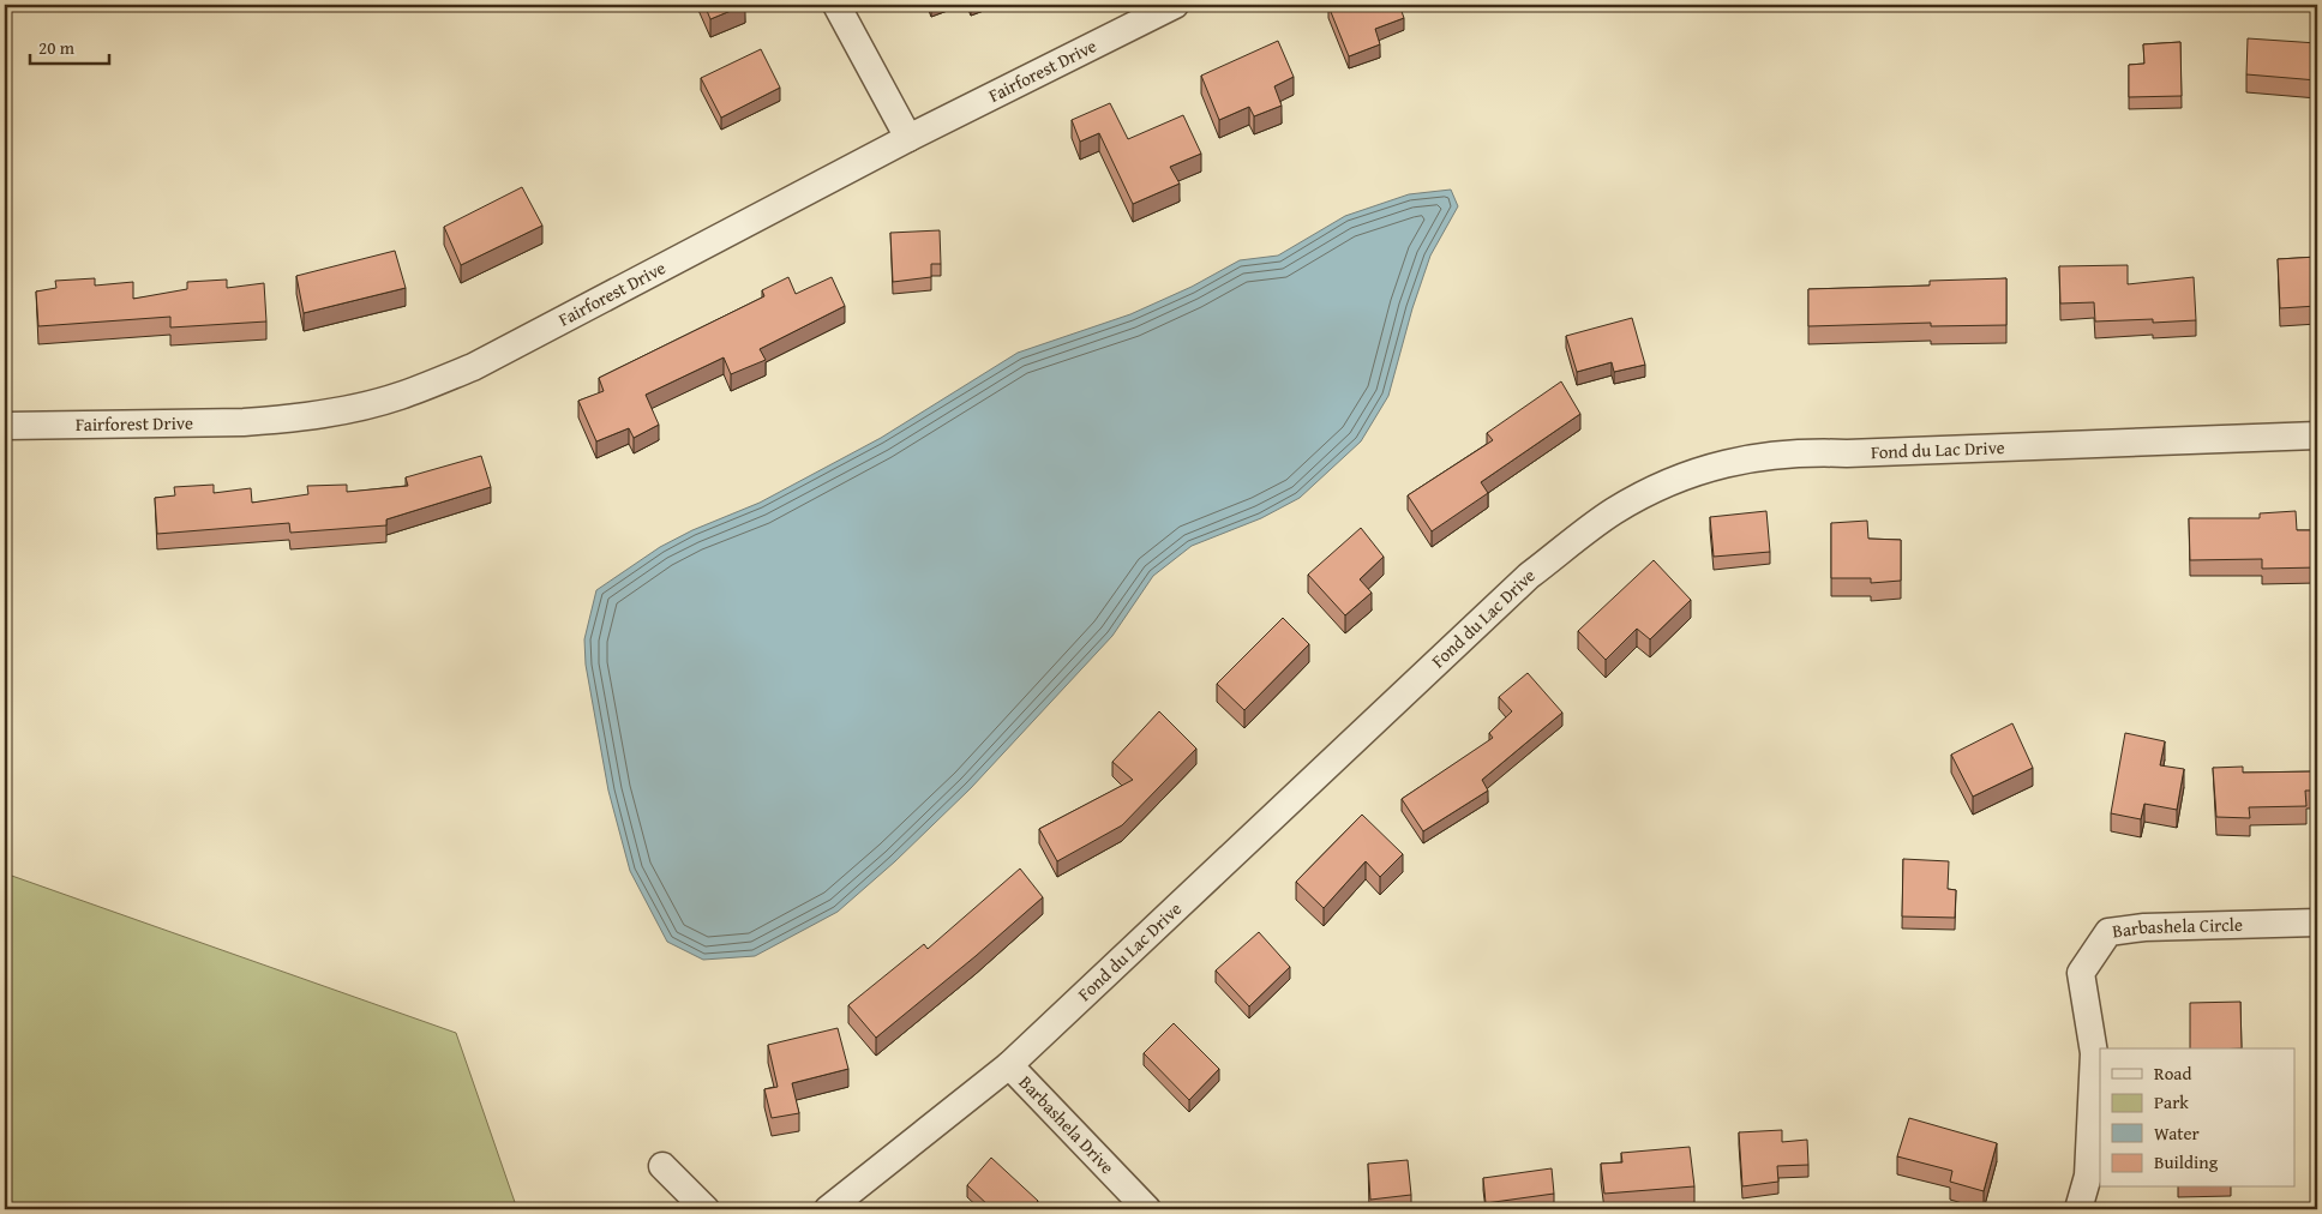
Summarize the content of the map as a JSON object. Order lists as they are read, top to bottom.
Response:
{
  "streets": {
    "street": [
      "Fairforest Drive",
      "Fond du Lac Drive",
      "Barbashela Circle",
      "Barbashela Drive"
    ]
  },
  "crossings": [
    ["Fond du Lac Drive", "Barbashela Drive"]
  ],
  "legend": [
    "Road",
    "Park",
    "Water",
    "Building"
  ],
  "scale_bar": "20 m"
}
